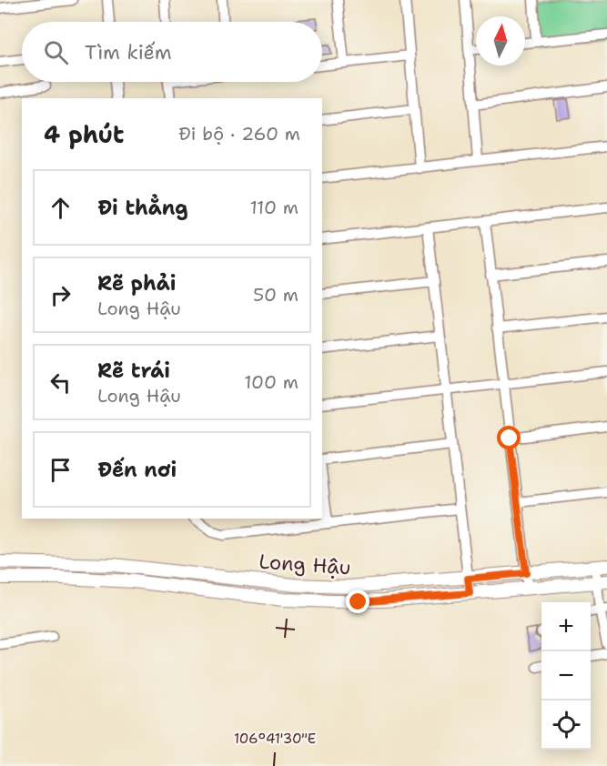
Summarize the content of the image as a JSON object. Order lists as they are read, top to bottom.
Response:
{
  "streets": {
    "main road": ["Long Hậu"]
  },
  "north": "top",
  "page": {
    "search": "Tìm kiếm",
    "heading": ["4 phút", "Đi bộ · 260 m"],
    "list": [
      ["Đi thẳng", "110 m"],
      ["Rẽ phải", "Long Hậu", "50 m"],
      ["Rẽ trái", "Long Hậu", "100 m"],
      "Đến nơi"
    ],
    "map_buttons": ["+", "−"]
  },
  "coordinates": ["106°41'30\"E"]
}
